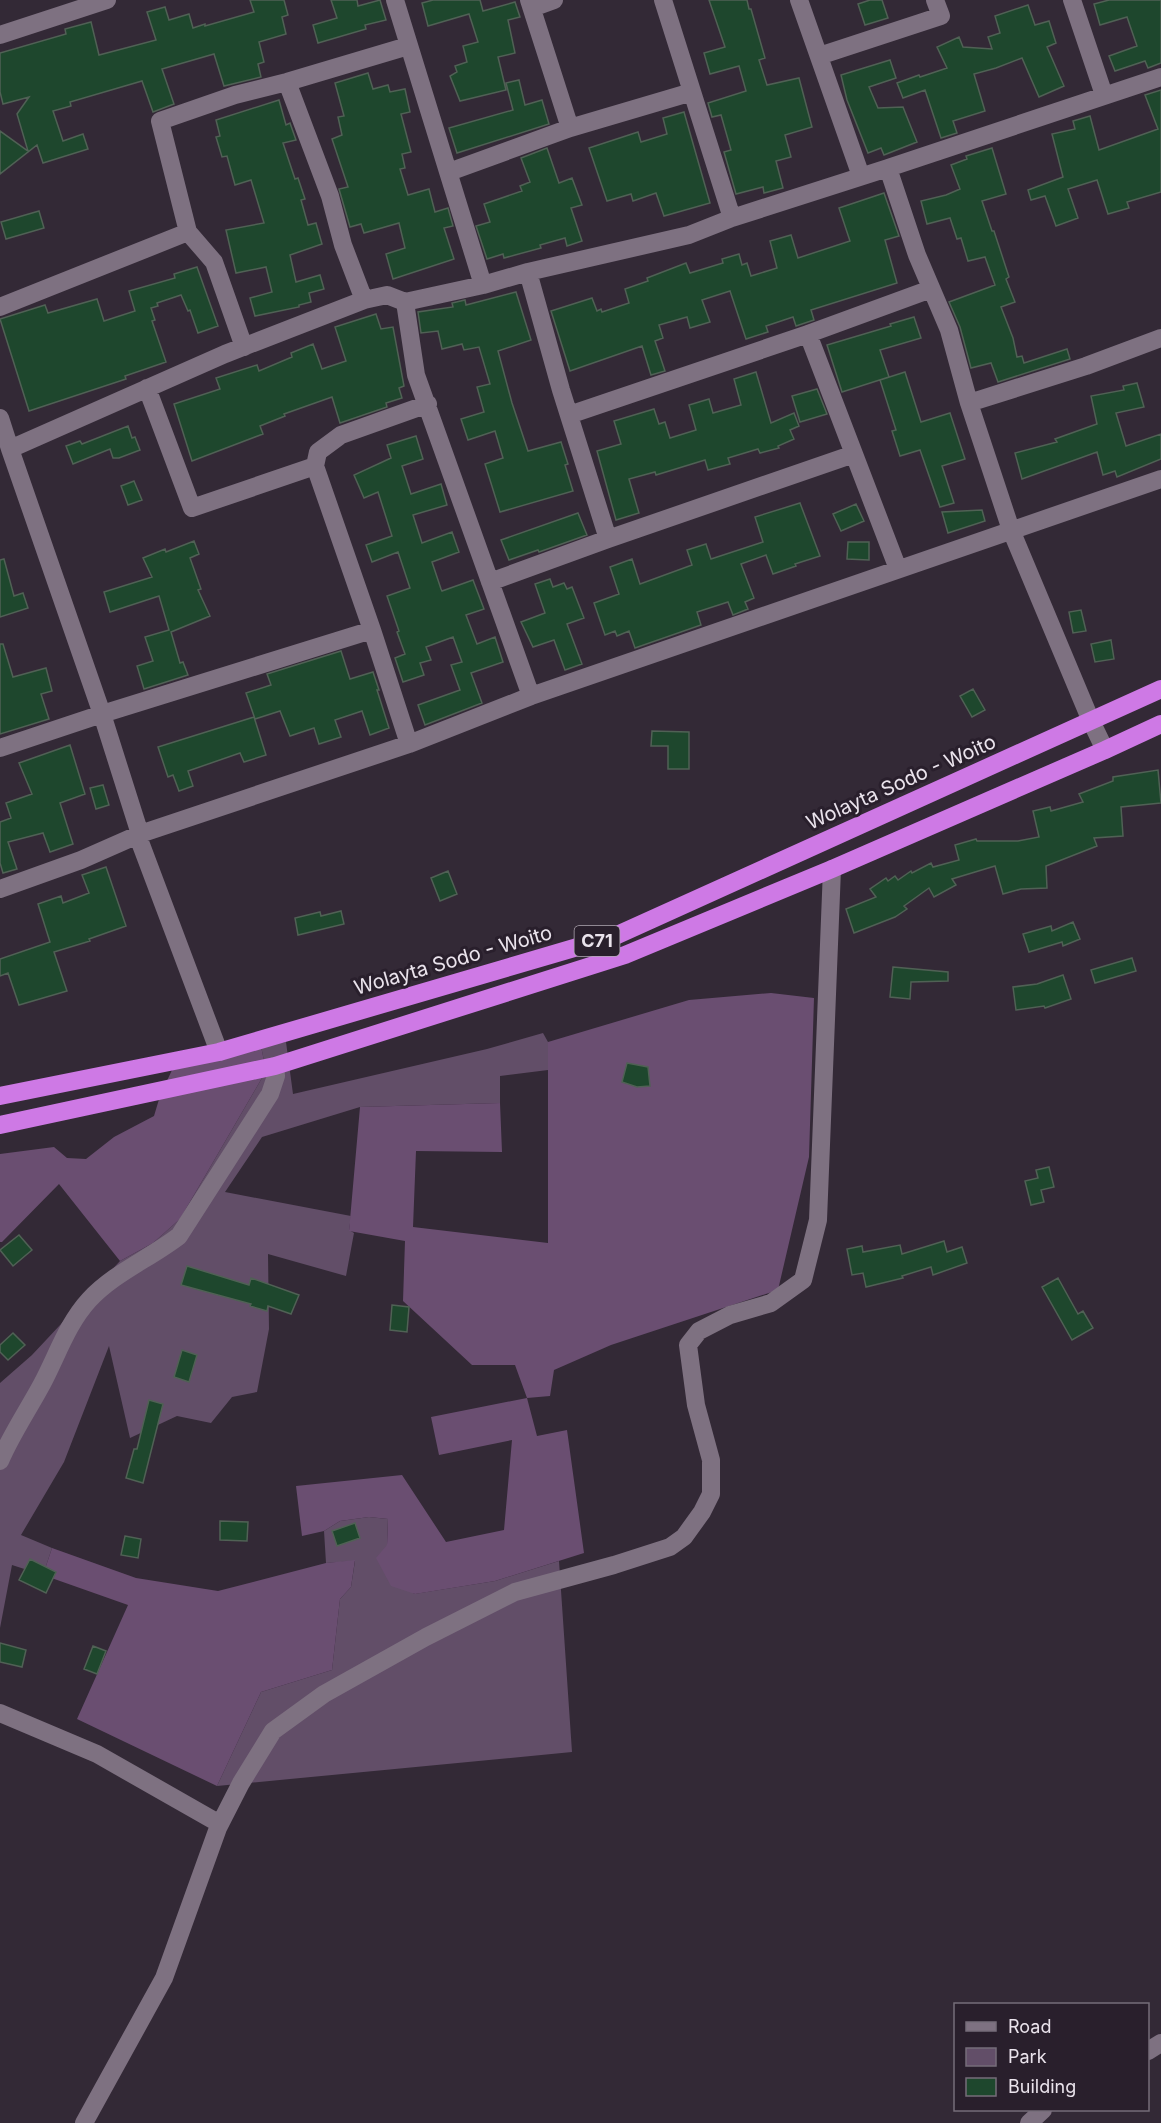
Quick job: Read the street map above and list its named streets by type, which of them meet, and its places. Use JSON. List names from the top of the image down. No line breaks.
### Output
{"streets":{"highway":["Wolayta Sodo - Woito","C71"]},"legend":["Road","Park","Building"]}
